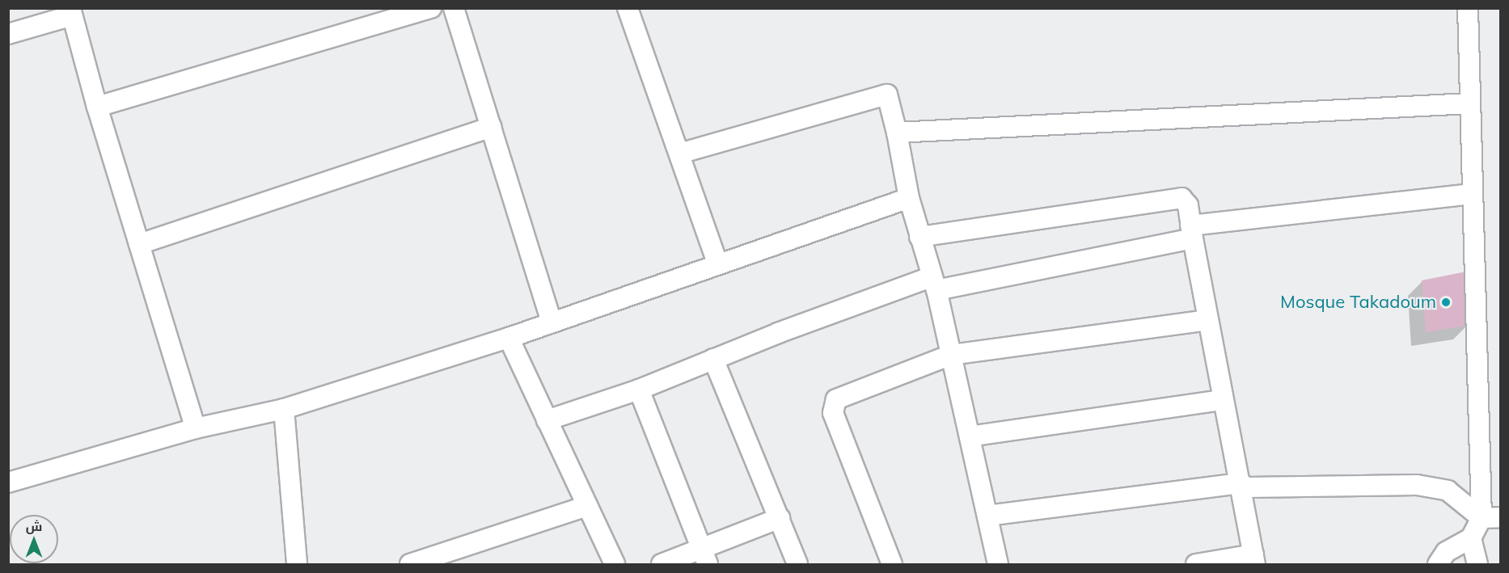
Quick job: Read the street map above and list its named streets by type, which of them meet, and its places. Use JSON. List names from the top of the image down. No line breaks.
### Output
{"places":["Mosque Takadoum"],"north":"top"}
